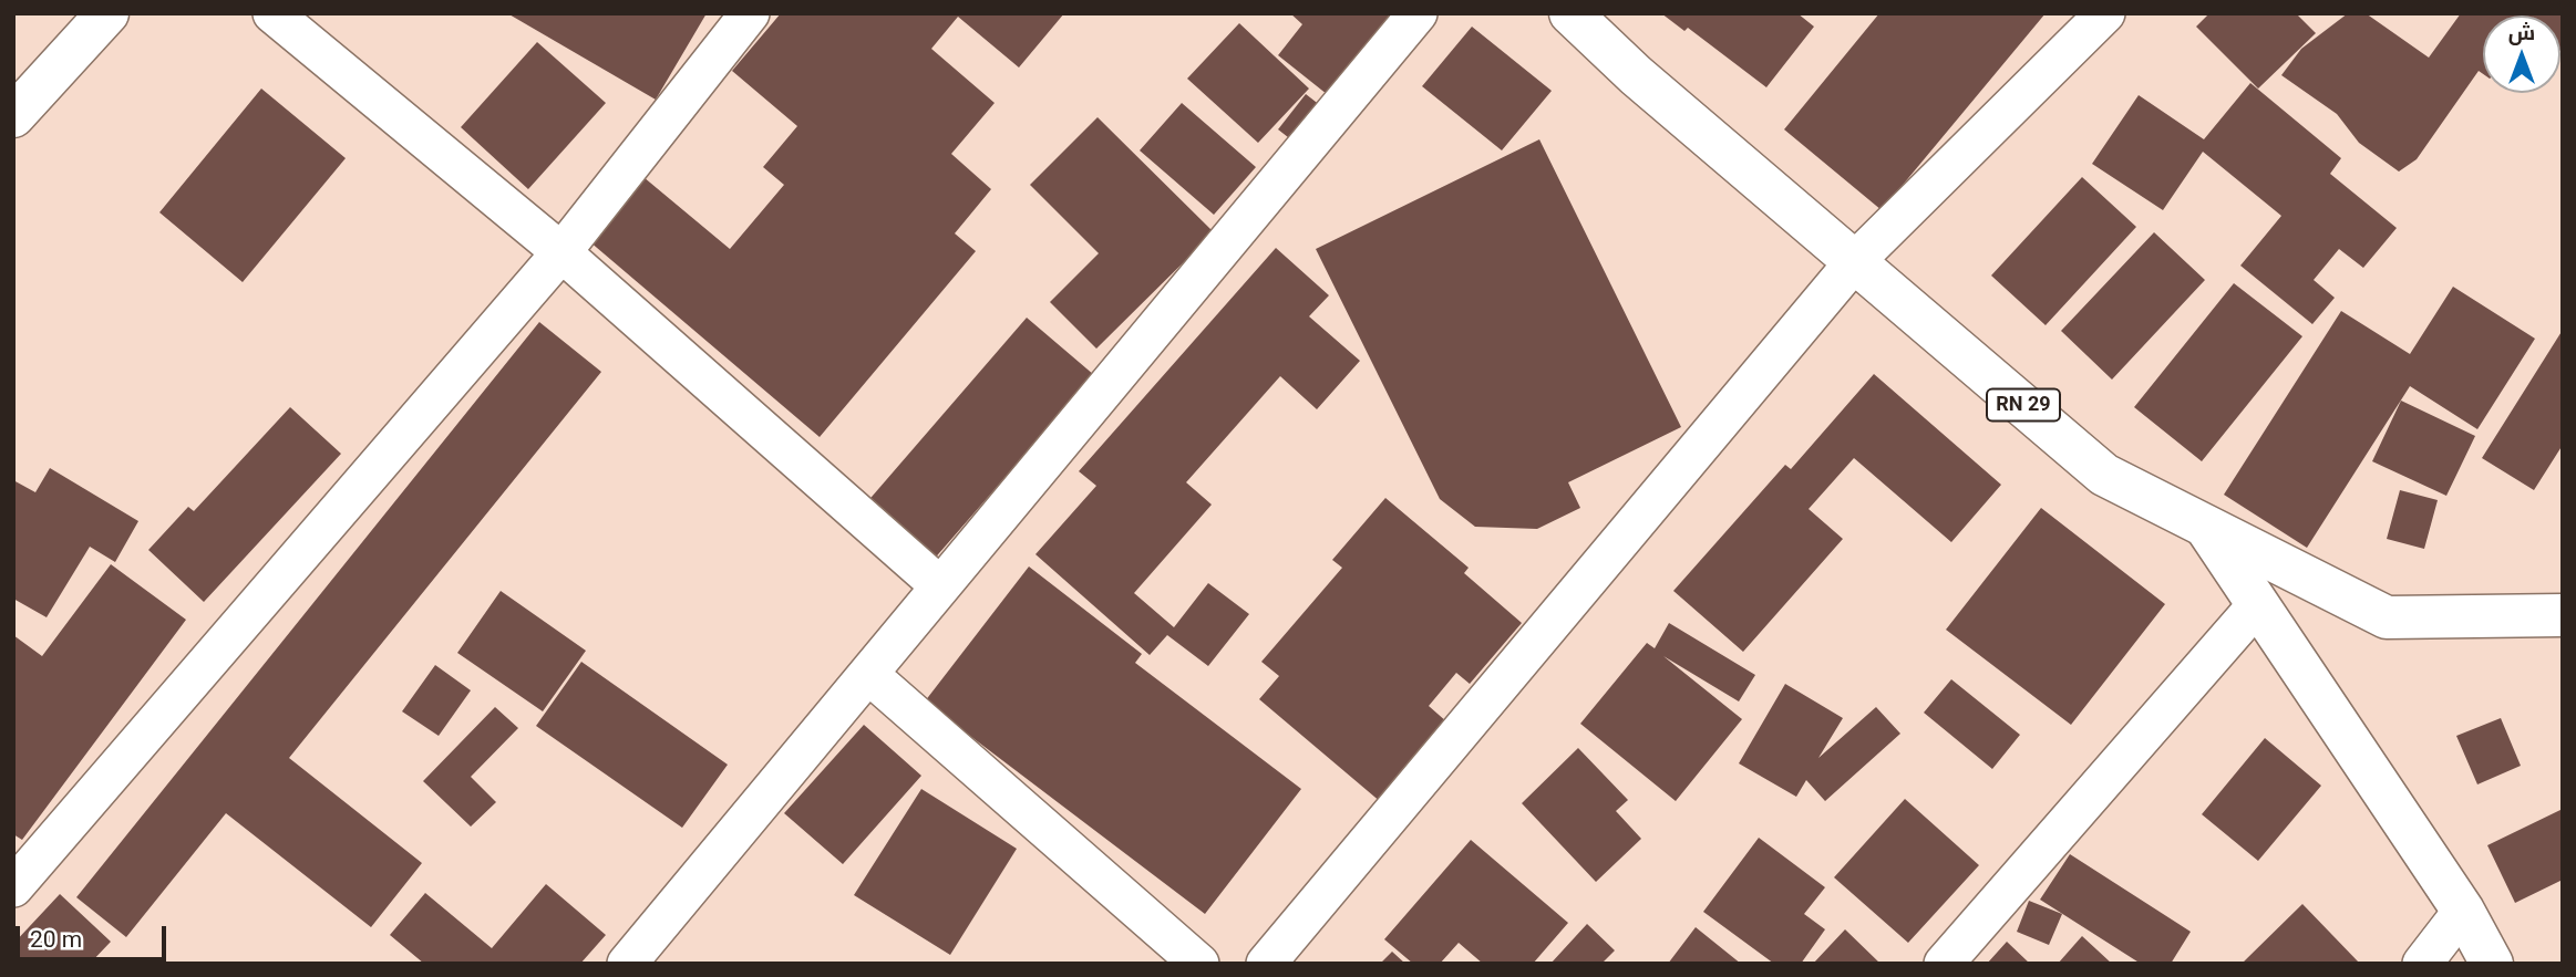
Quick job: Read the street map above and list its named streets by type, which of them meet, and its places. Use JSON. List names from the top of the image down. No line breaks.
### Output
{"streets":{"main road":["RN 29"]},"scale_bar":"20 m","north":"top"}
